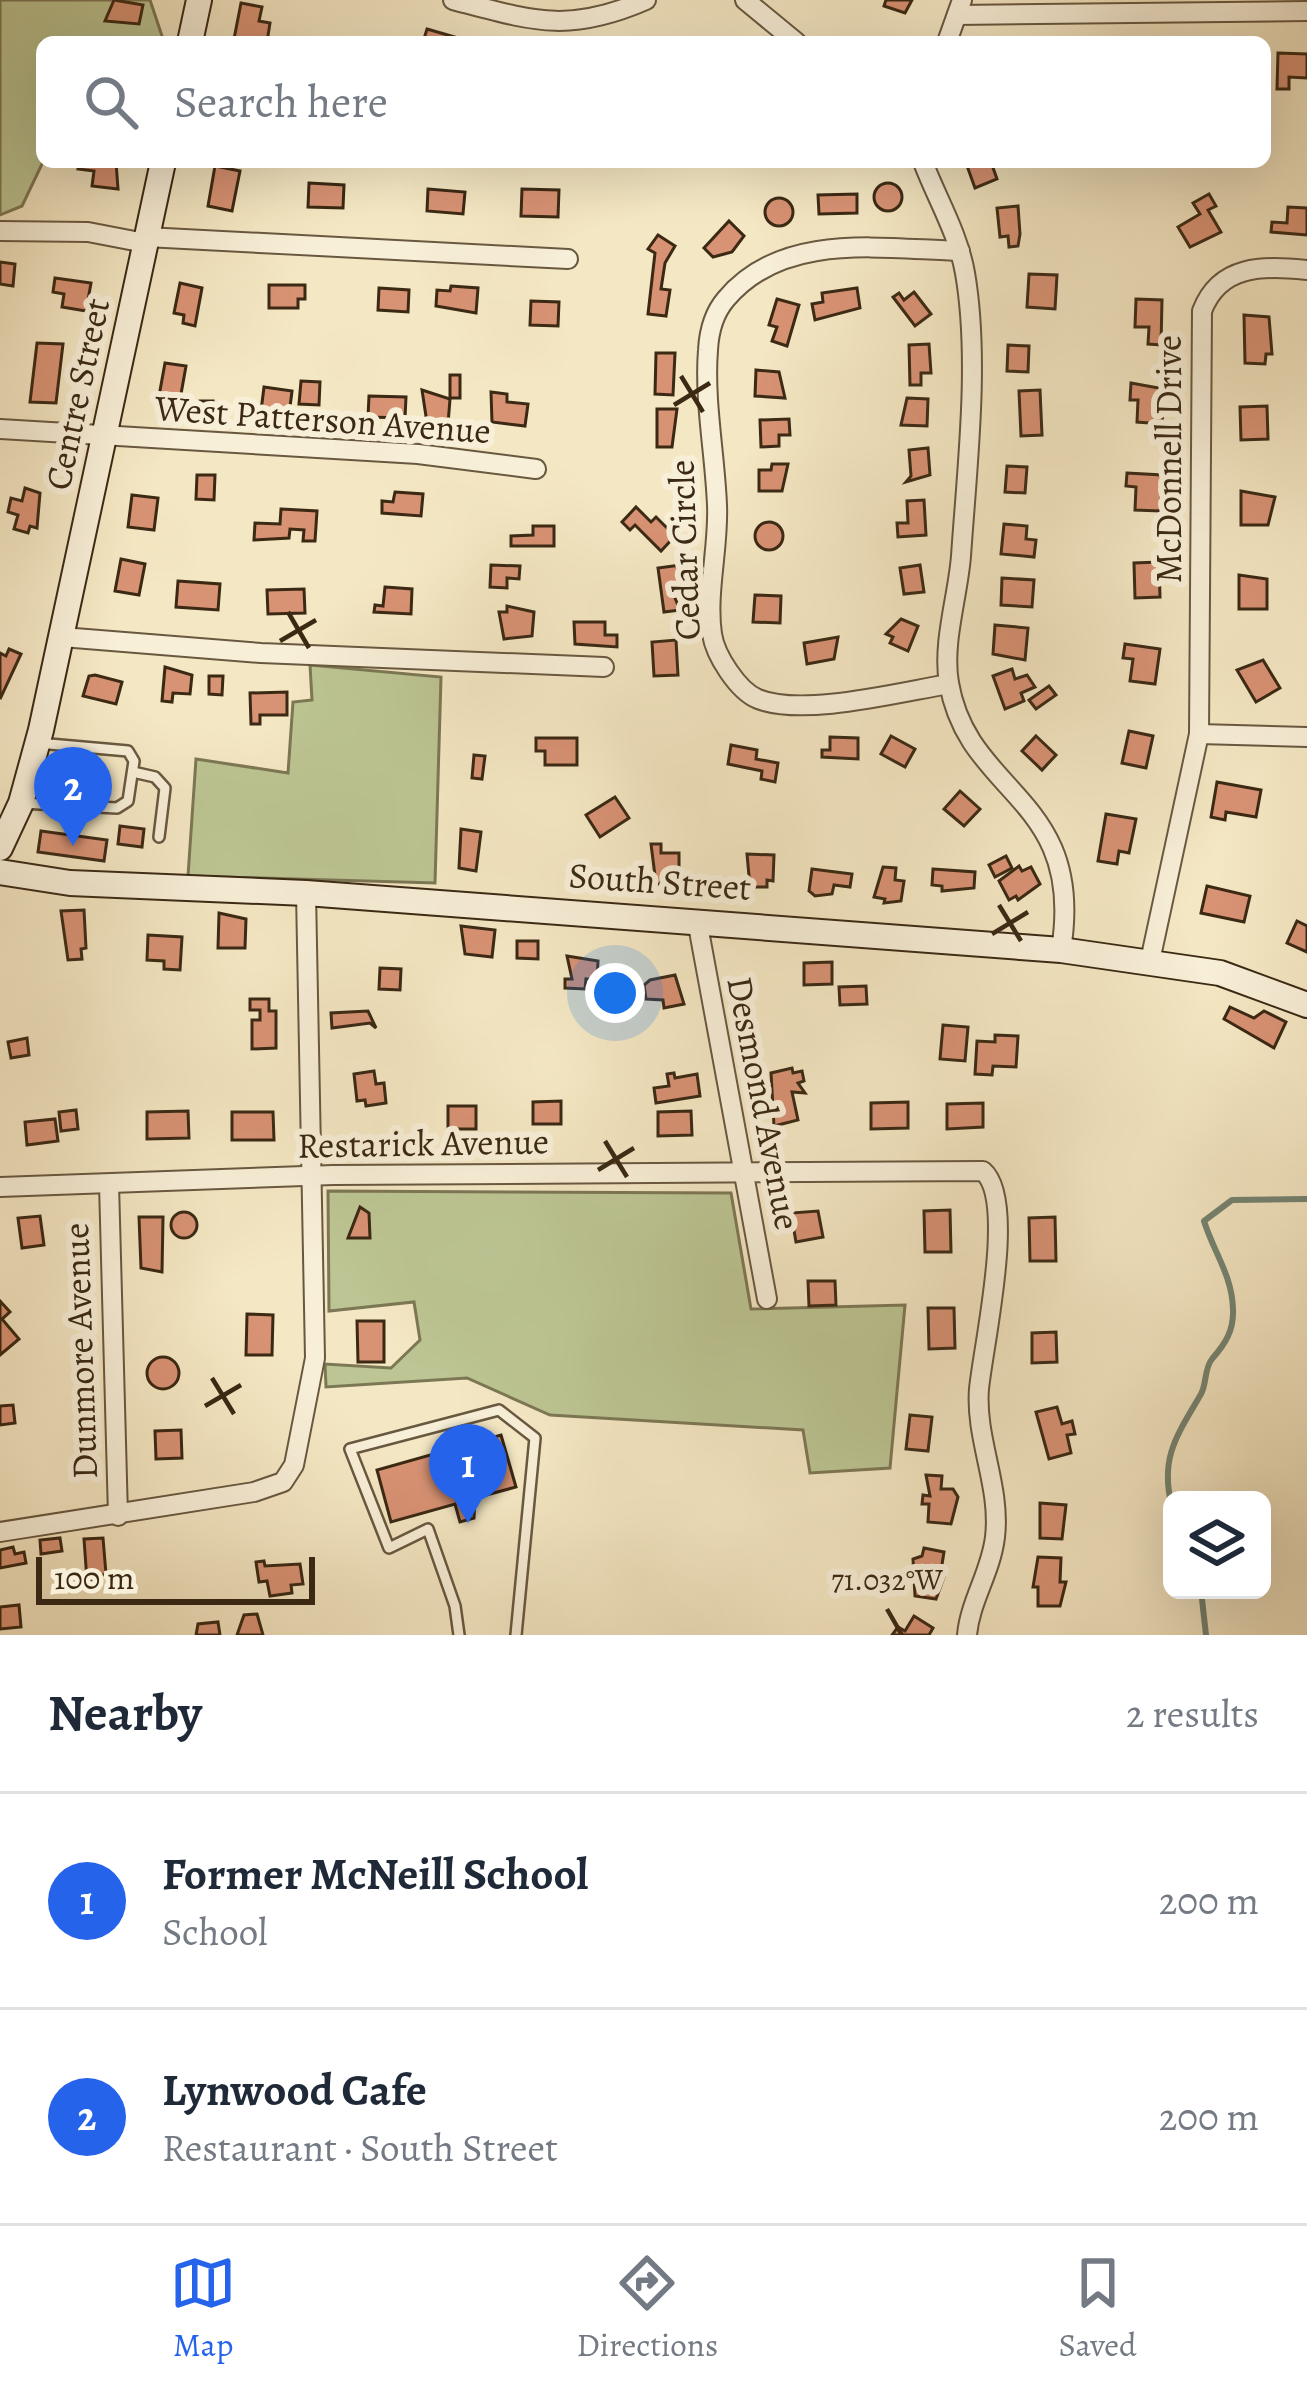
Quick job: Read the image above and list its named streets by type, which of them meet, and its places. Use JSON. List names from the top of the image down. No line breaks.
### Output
{"streets":{"main road":["Centre Street","South Street"],"street":["West Patterson Avenue","McDonnell Drive","Cedar Circle","Desmond Avenue","Restarick Avenue","Dunmore Avenue"]},"crossings":[["Centre Street","West Patterson Avenue"],["McDonnell Drive","South Street"],["South Street","Desmond Avenue"],["Desmond Avenue","Restarick Avenue"],["Restarick Avenue","Dunmore Avenue"]],"scale_bar":"100 m","page":{"search":"Search here","pins":["2","1"],"scale":"100 m","heading":["Nearby","2 results"],"list":[{"mark":"1","name":"Former McNeill School","note":"School","value":"200 m"},{"mark":"2","name":"Lynwood Cafe","note":"Restaurant · South Street","value":"200 m"}],"nav":["Map","Directions","Saved"]},"coordinates":["71.032°W"]}
